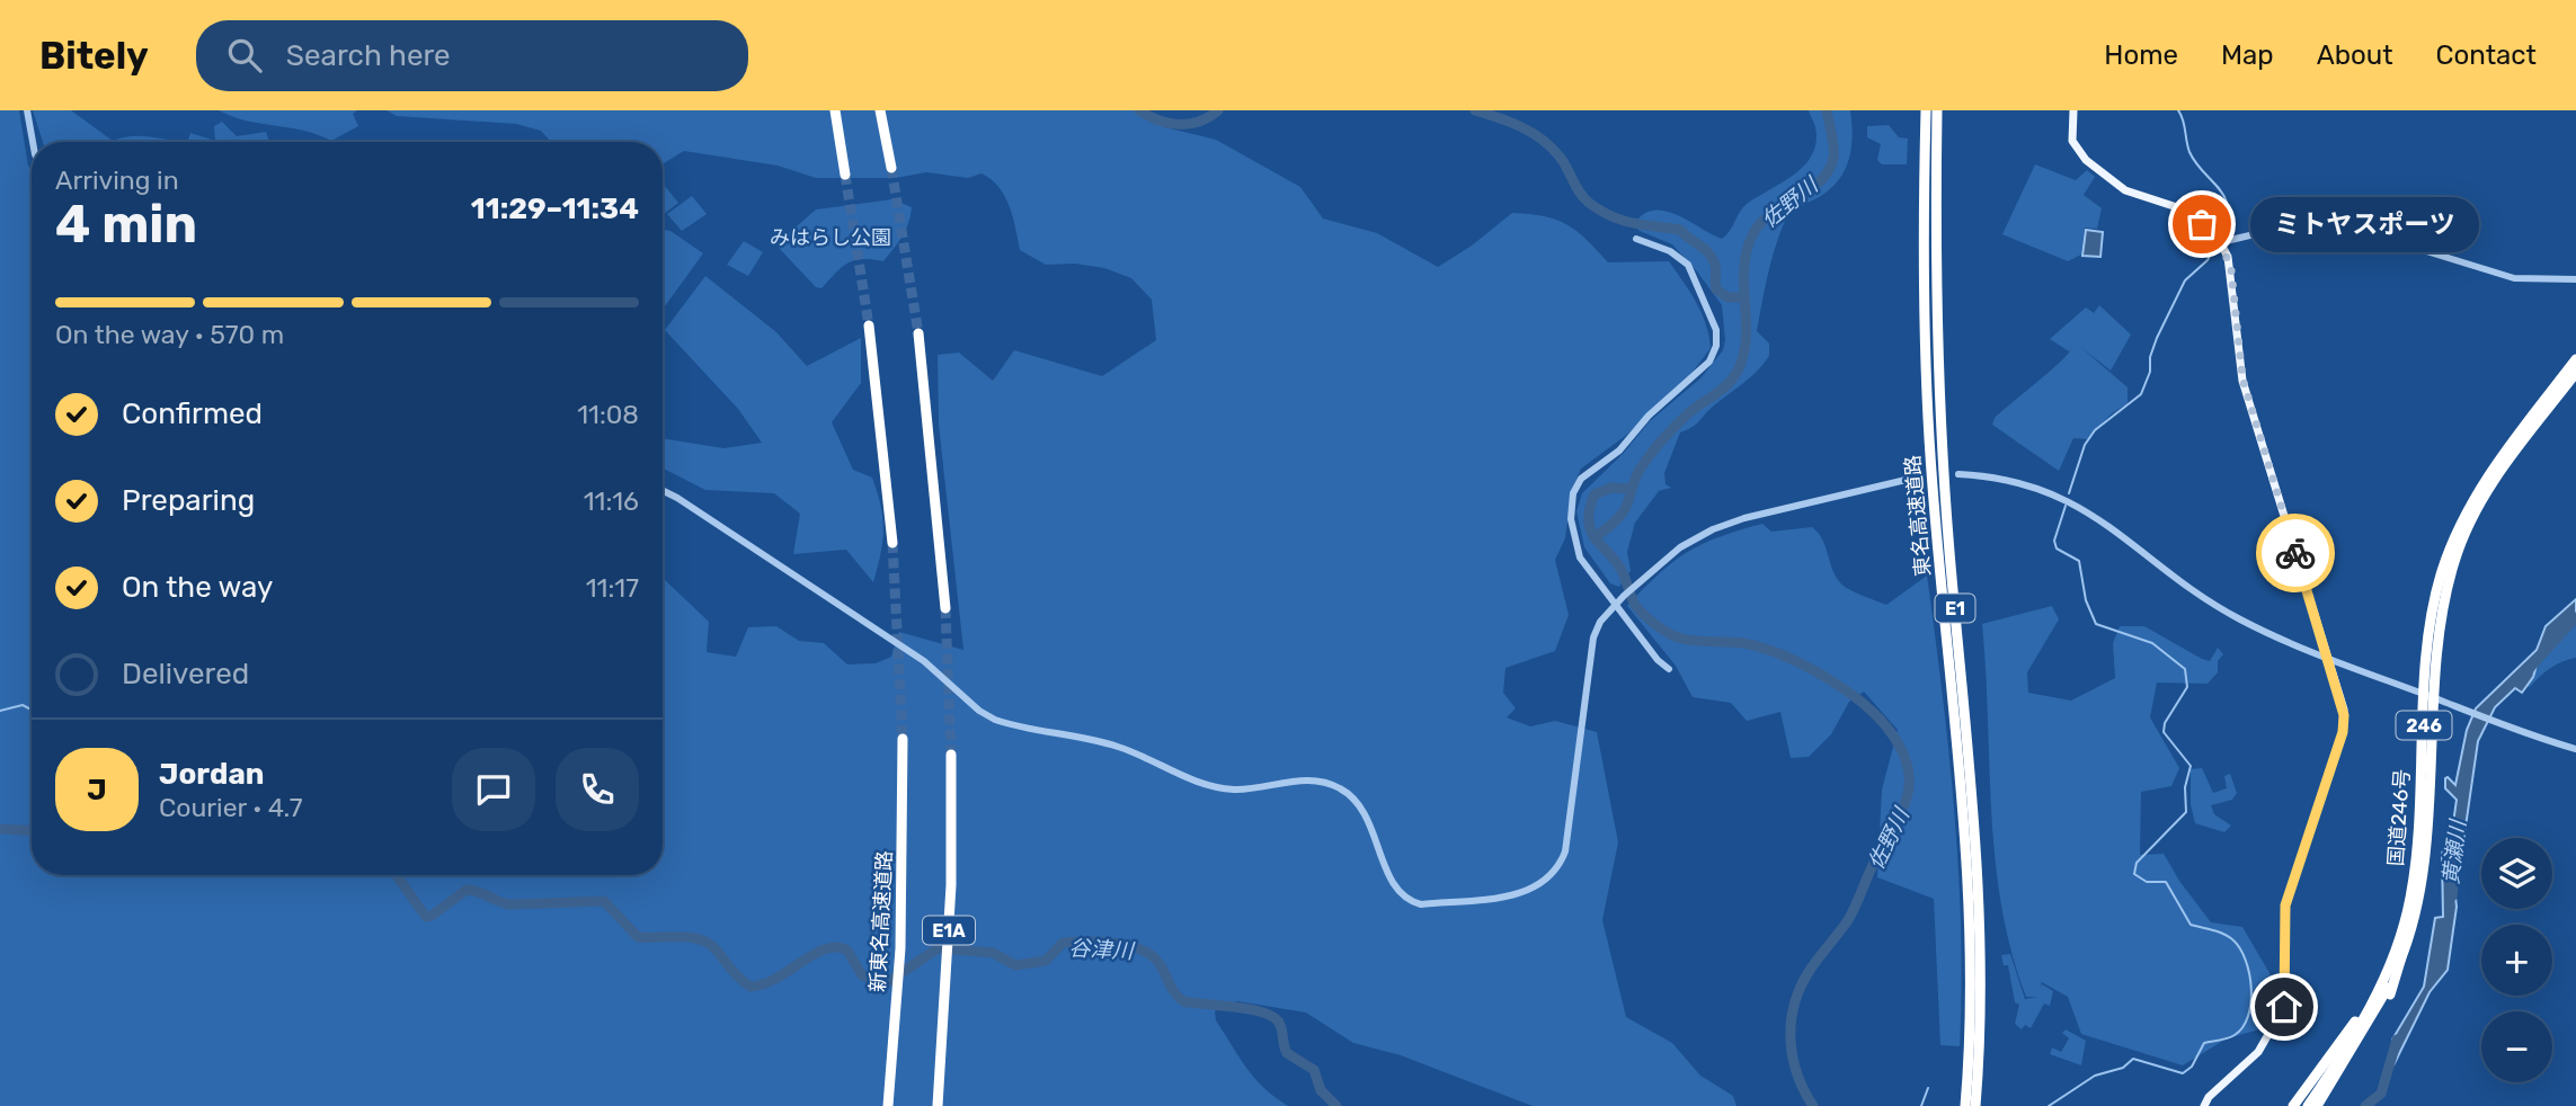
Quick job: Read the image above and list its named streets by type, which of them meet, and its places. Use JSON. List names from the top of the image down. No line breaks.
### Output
{"streets":{"highway":["東名高速道路","E1","246","国道246号","新東名高速道路","E1A"]},"water":["佐野川","黄瀬川","谷津川"],"parks":["みはらし公園"],"places":["ミトヤスポーツ"],"page":{"header":"Bitely","search":"Search here","nav":["Home","Map","About","Contact"],"heading":["4 min","Arriving in","11:29–11:34"],"panel":["Jordan","Courier · 4.7"],"bubble":"ミトヤスポーツ","bar":"On the way · 570 m","list":[["Confirmed","11:08"],["Preparing","11:16"],["On the way","11:17"],"Delivered"],"round":"J","map_buttons":["+","−"]}}
